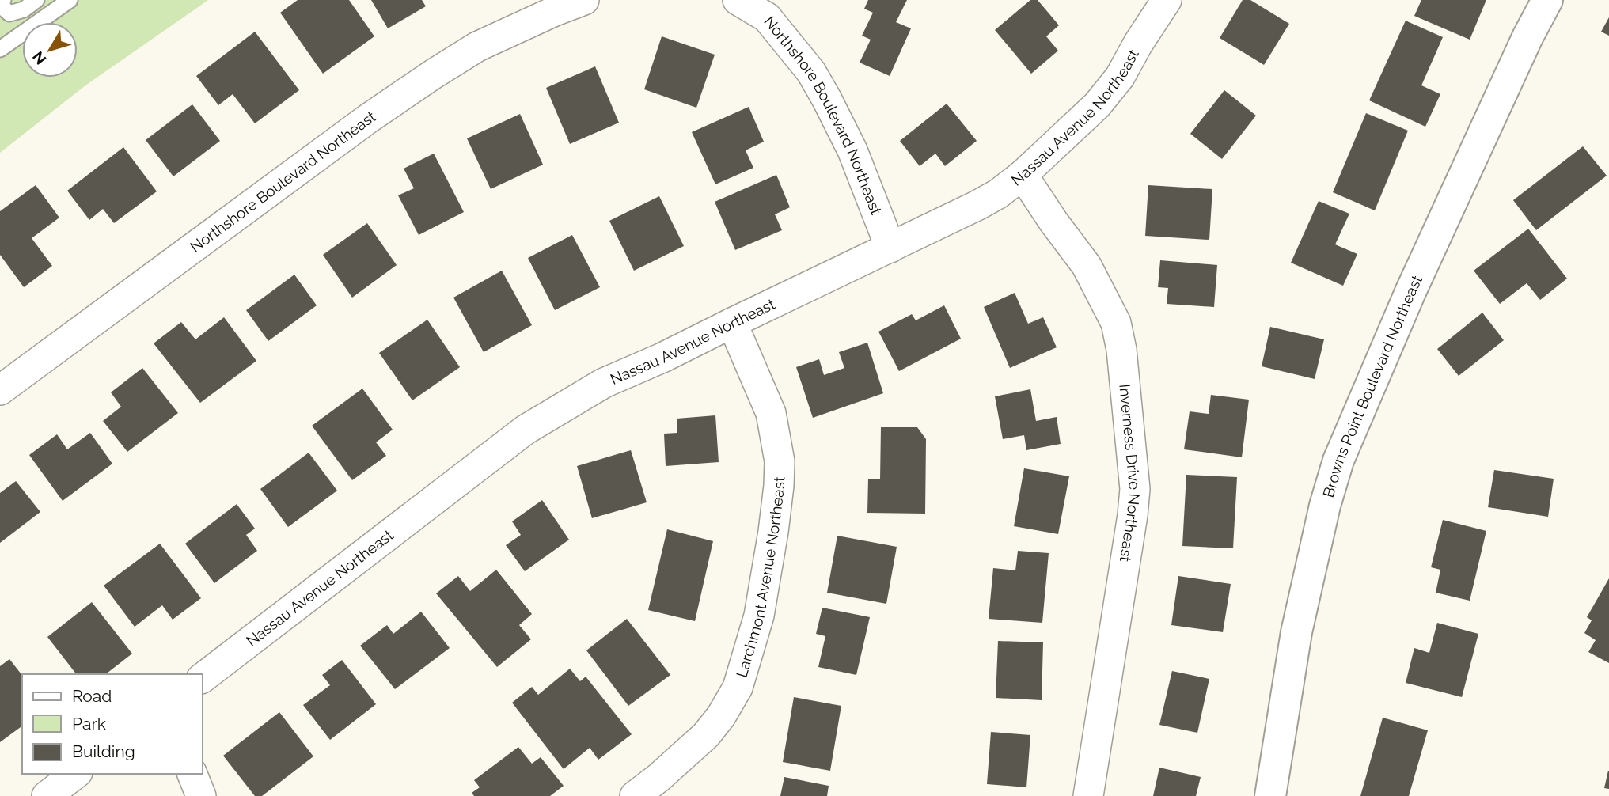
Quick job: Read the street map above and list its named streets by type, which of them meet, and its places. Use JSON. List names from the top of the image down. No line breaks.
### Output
{"streets":{"street":["Nassau Avenue Northeast","Northshore Boulevard Northeast","Browns Point Boulevard Northeast","Inverness Drive Northeast","Larchmont Avenue Northeast"]},"crossings":[["Nassau Avenue Northeast","Northshore Boulevard Northeast"],["Nassau Avenue Northeast","Inverness Drive Northeast"],["Nassau Avenue Northeast","Larchmont Avenue Northeast"]],"legend":["Road","Park","Building"],"north":"bottom left"}
